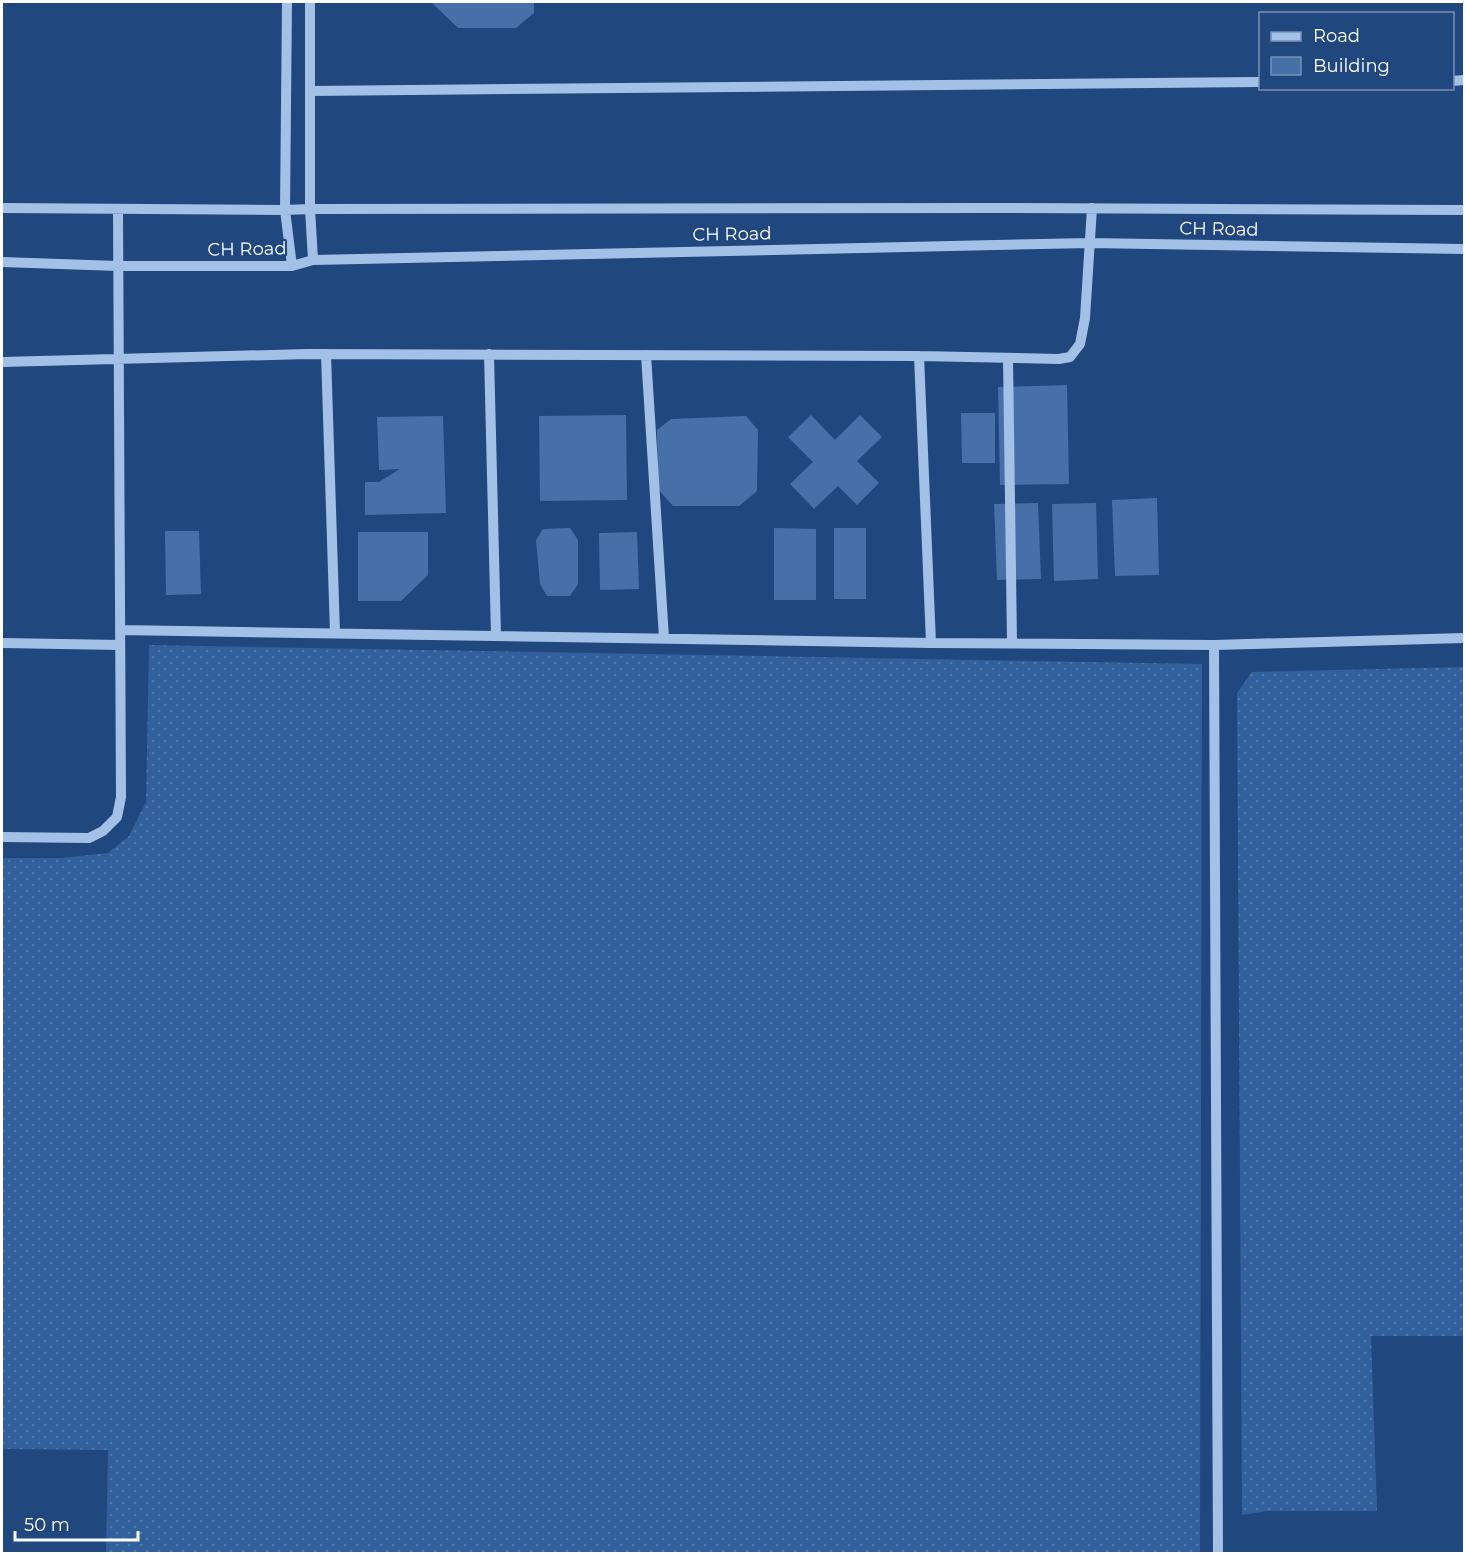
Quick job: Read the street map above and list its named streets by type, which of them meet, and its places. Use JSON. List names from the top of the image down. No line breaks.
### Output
{"streets":{"street":["CH Road"]},"legend":["Road","Building"],"scale_bar":"50 m"}
